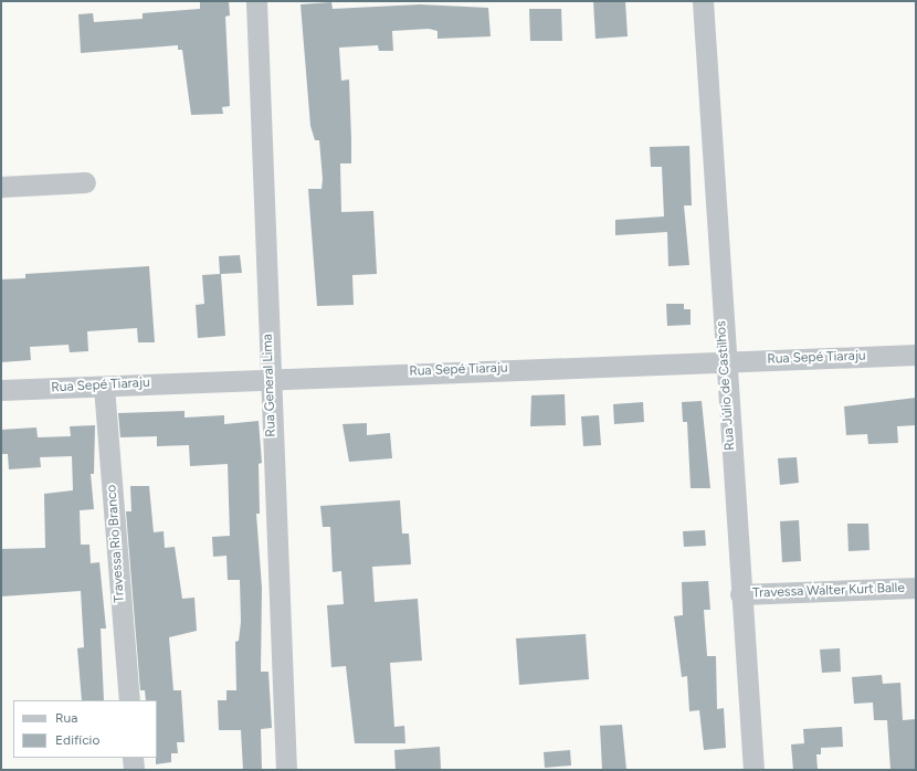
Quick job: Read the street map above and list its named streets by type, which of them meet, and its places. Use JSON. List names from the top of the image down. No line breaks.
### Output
{"streets":{"street":["Rua Sepé Tiaraju","Rua General Lima","Rua Júlio de Castilhos","Travessa Rio Branco","Travessa Walter Kurt Balle"]},"crossings":[["Rua Sepé Tiaraju","Rua General Lima"],["Rua Sepé Tiaraju","Rua Júlio de Castilhos"],["Rua Sepé Tiaraju","Travessa Rio Branco"],["Rua Júlio de Castilhos","Travessa Walter Kurt Balle"]],"legend":["Rua","Edifício"]}
